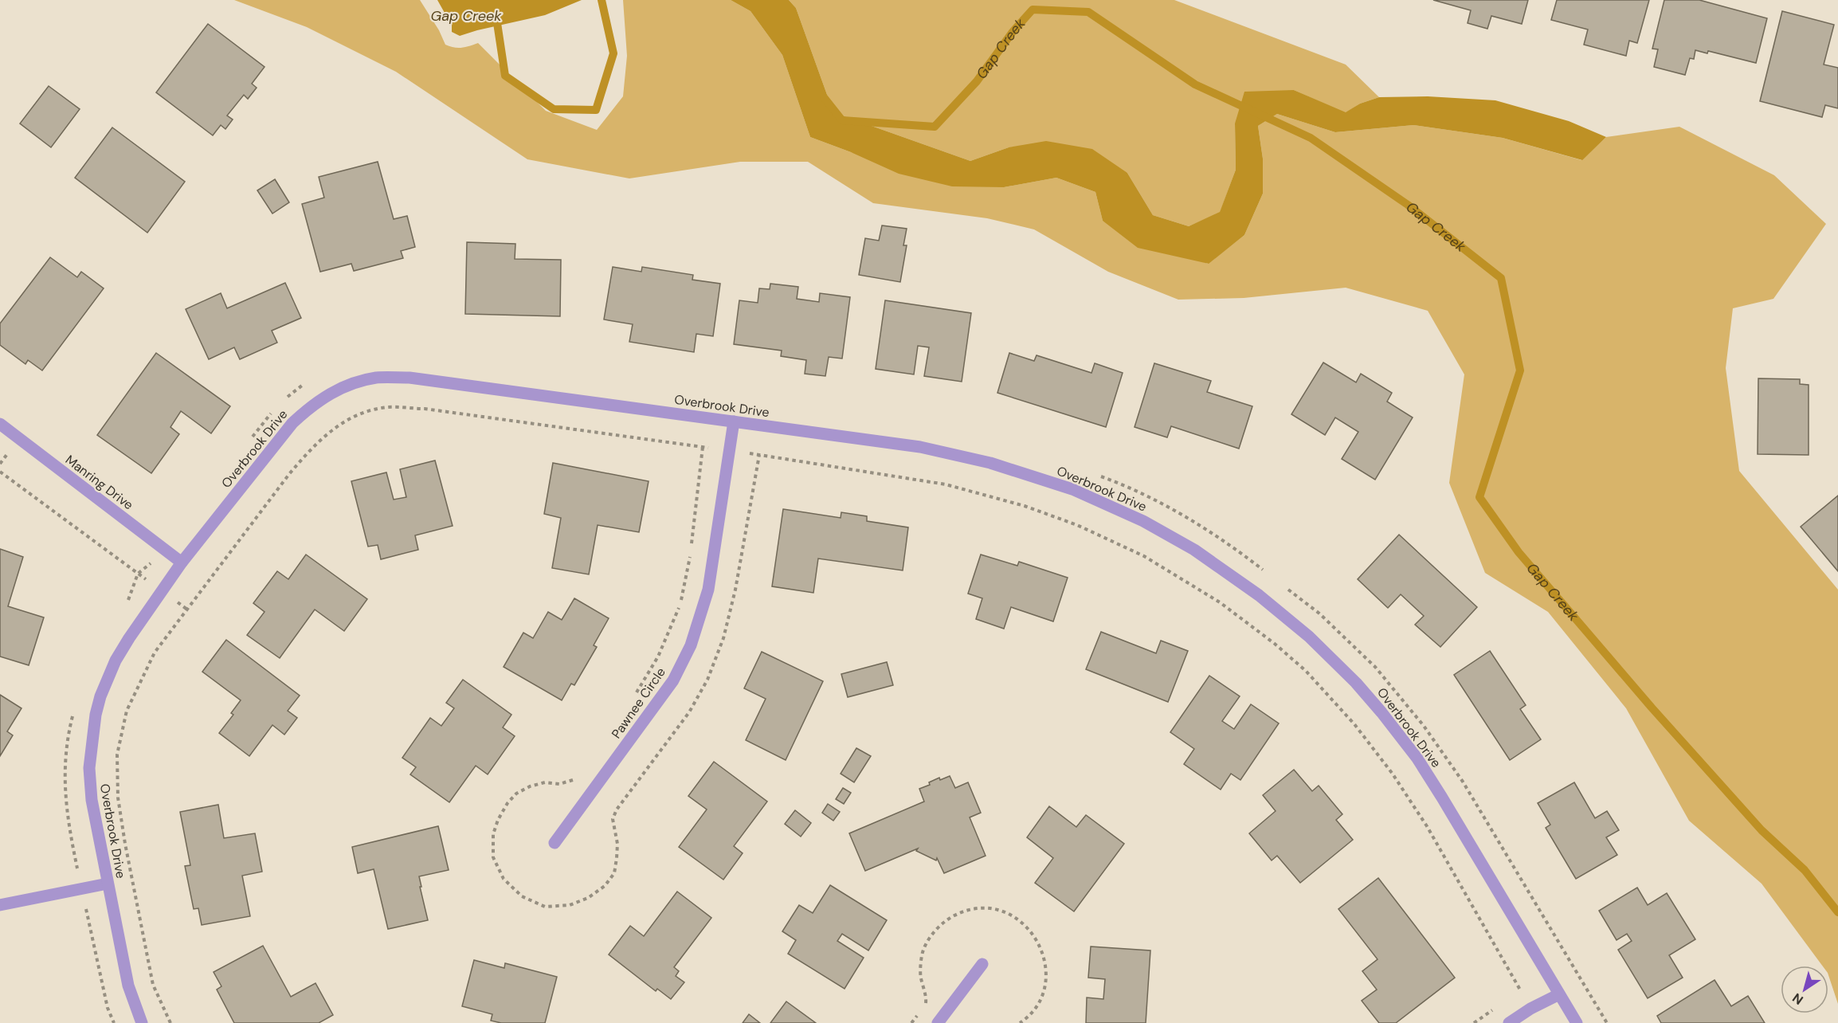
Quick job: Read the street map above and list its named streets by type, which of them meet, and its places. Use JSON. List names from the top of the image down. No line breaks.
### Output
{"streets":{"street":["Overbrook Drive","Manring Drive","Pawnee Circle"]},"crossings":[["Overbrook Drive","Manring Drive"],["Overbrook Drive","Pawnee Circle"]],"water":["Gap Creek"],"north":"bottom left"}
